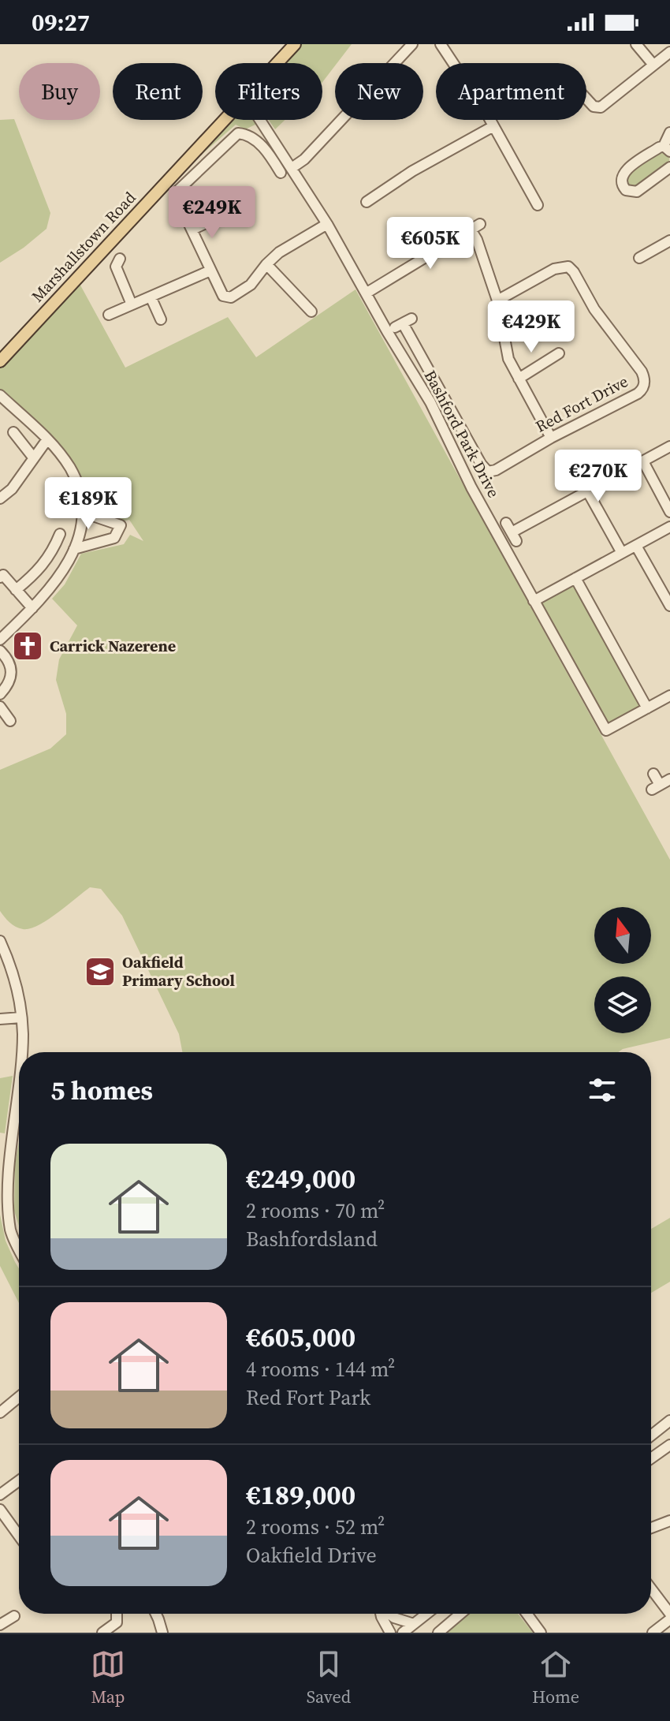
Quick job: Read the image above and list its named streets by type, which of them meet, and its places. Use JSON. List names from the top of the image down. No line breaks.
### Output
{"streets":{"main road":["Marshallstown Road"],"street":["Red Fort Drive","Bashford Park Drive"]},"places":{"church":["Carrick Nazerene"],"school or university":["Oakfield Primary School"]},"north":"top","page":{"status":"09:27","chip":["Buy","Rent","Filters","New","Apartment"],"price":["€249K","€605K","€429K","€270K","€189K"],"heading":"5 homes","list":[{"name":"€249,000","note":"2 rooms · 70 m² · Bashfordsland"},{"name":"€605,000","note":"4 rooms · 144 m² · Red Fort Park"},{"name":"€189,000","note":"2 rooms · 52 m² · Oakfield Drive"}],"tabs":["Map","Saved","Home"]}}
